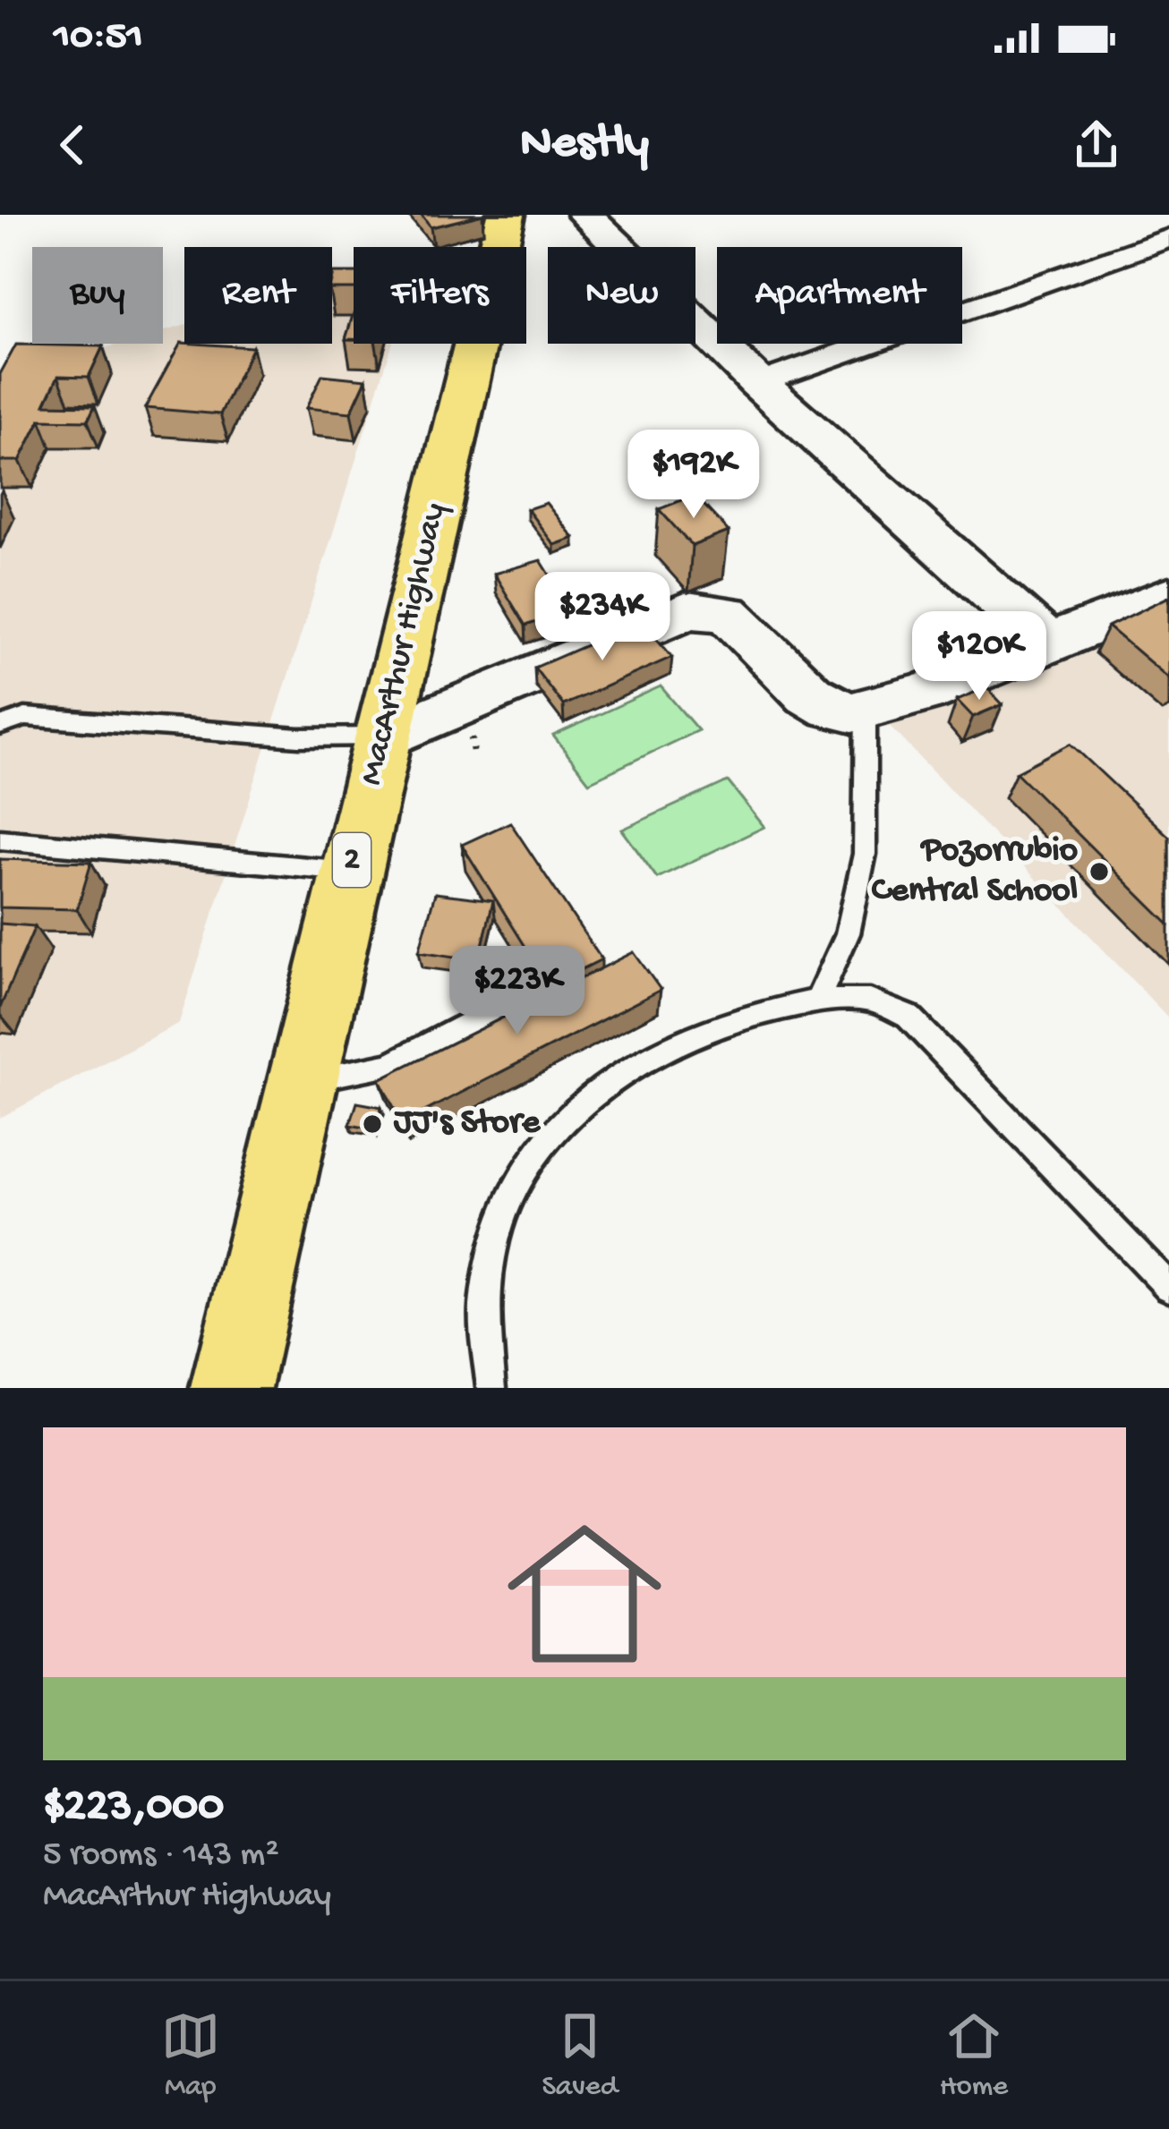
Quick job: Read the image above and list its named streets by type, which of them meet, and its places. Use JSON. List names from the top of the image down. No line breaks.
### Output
{"streets":{"highway":["MacArthur Highway","2"]},"places":["Pozorrubio Central School","JJ's Store"],"page":{"status":"10:51","header":"Nestly","chip":["Buy","Rent","Filters","New","Apartment"],"price":["$192K","$234K","$120K","$223K"],"list":[{"name":"$223,000","note":"5 rooms · 143 m² · MacArthur Highway"}],"tabs":["Map","Saved","Home"]}}
